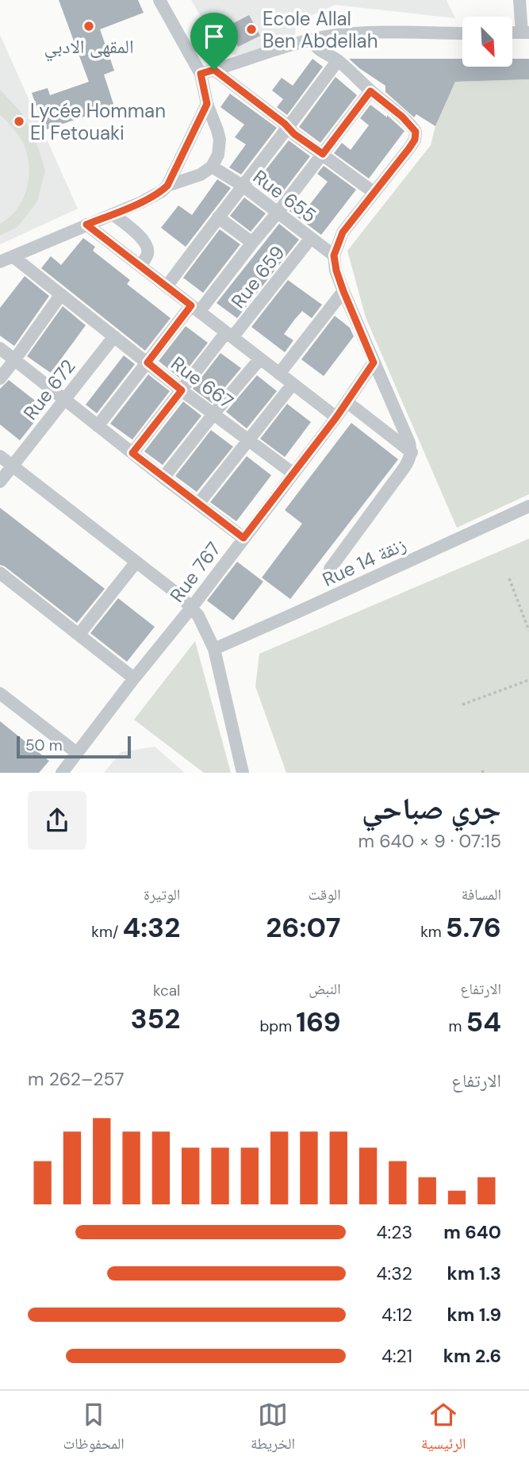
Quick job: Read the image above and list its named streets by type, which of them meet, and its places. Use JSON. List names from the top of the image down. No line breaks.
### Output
{"streets":{"street":["Rue 655","Rue 659","Rue 667","Rue 672","Rue 14 زنقة","Rue 767"]},"crossings":[["Rue 655","Rue 659"],["Rue 659","Rue 667"],["Rue 667","Rue 672"],["Rue 667","Rue 767"]],"places":["المقهى الادبي","Ecole Allal Ben Abdellah","Lycée Homman El Fetouaki"],"scale_bar":"50 m","north":"bottom right","page":{"scale":"50 m","heading":["جري صباحي","07:15 · 9 × 640 m"],"stats":[["المسافة","5.76 km"],["الوقت","26:07"],["الوتيرة","4:32 /km"],["الارتفاع","54 m"],["النبض","169 bpm"],["kcal","352"]],"chart":["الارتفاع","257–262 m"],"list":[{"name":"640 m","note":"4:23"},{"name":"1.3 km","note":"4:32"},{"name":"1.9 km","note":"4:12"},{"name":"2.6 km","note":"4:21"}],"tabs":["الرئيسية","الخريطة","المحفوظات"]}}
